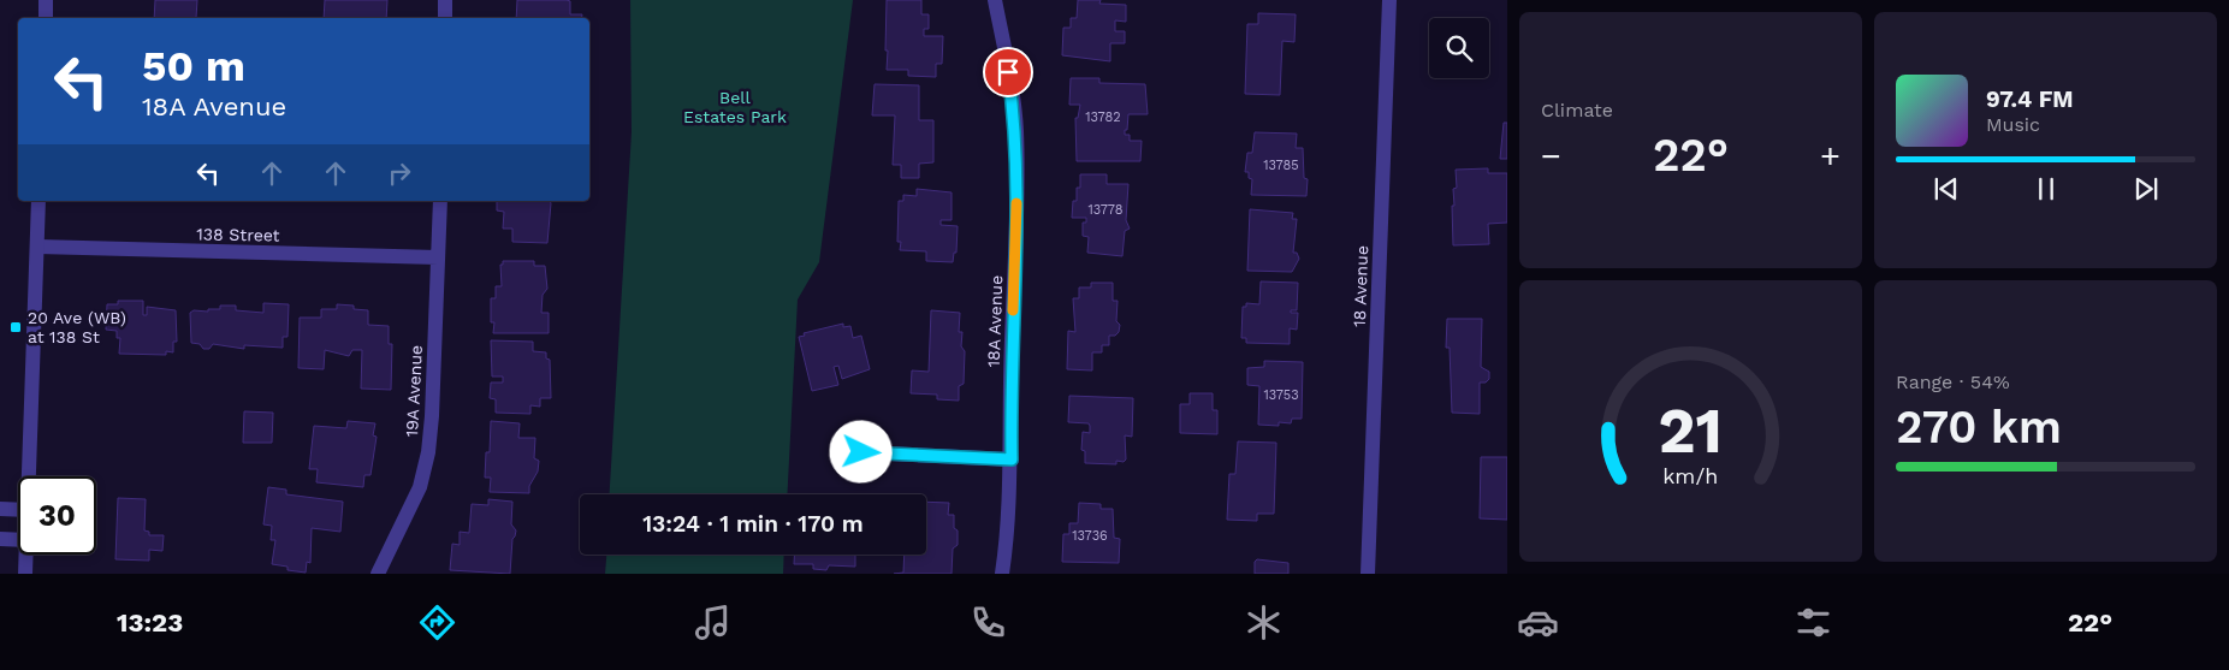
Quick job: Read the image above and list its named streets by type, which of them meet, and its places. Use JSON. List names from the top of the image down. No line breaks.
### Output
{"streets":{"street":["138 Street","18 Avenue","18A Avenue","19A Avenue"]},"crossings":[["138 Street","19A Avenue"]],"parks":["Bell Estates Park"],"places":{"transit":["20 Ave (WB) at 138 St"]},"house_numbers":["13782","13785","13778","13753","13736"],"page":{"tile":["Climate",["Range · 54%","270 km"]],"turn":["50 m","18A Avenue"],"song":["97.4 FM","Music"],"heat":["−","22°","+"],"limit":"30","trip":"13:24 · 1 min · 170 m","tabs":["13:23","22°"],"gauge":["21","km/h"]}}
